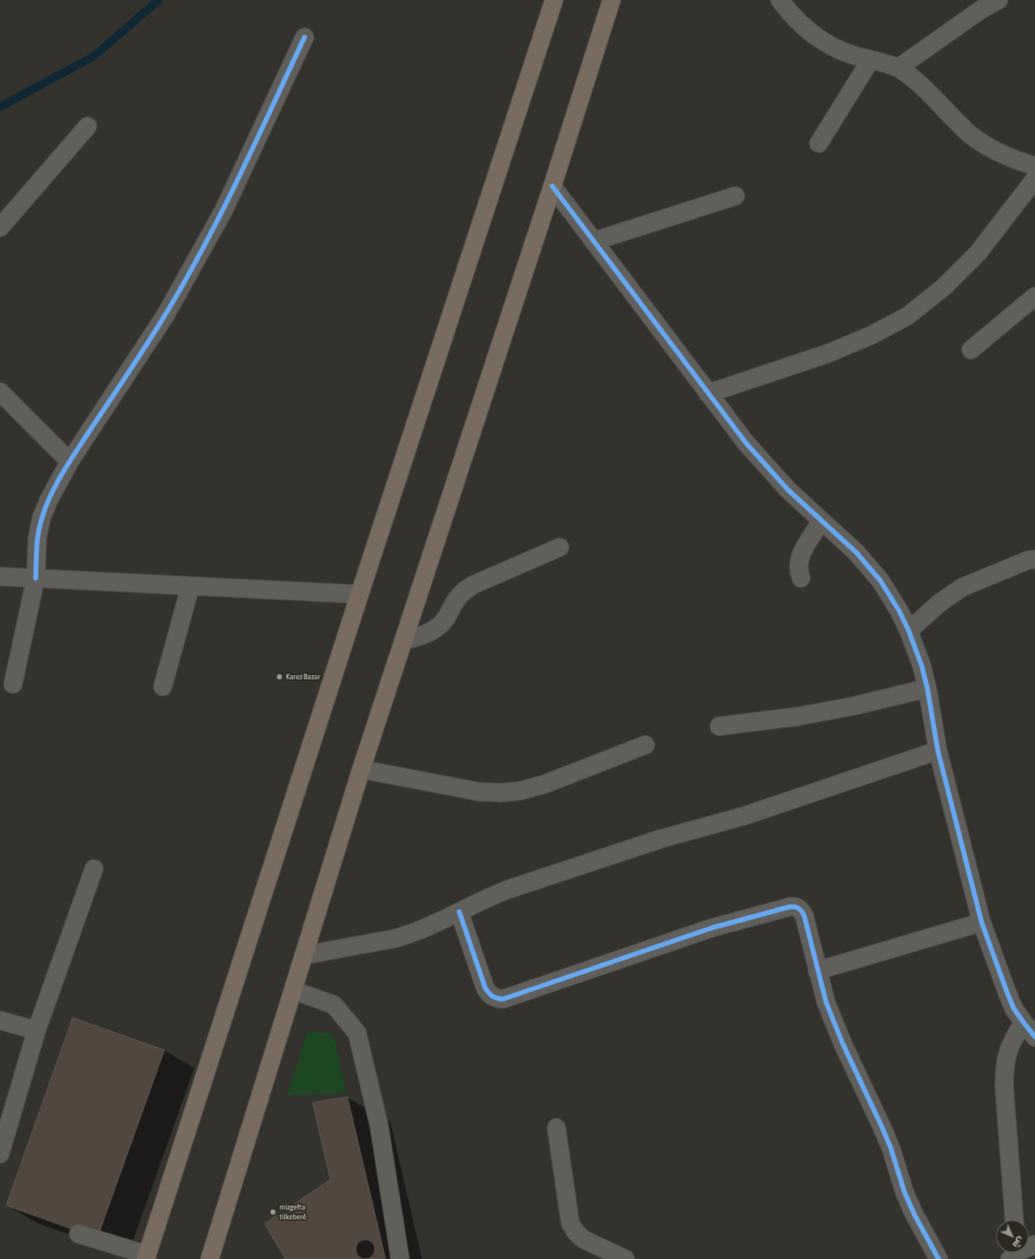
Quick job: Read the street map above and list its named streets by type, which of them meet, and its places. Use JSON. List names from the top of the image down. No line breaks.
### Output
{"places":["Karez Bazar","mizgefta tilkeberê"],"north":"bottom right"}
